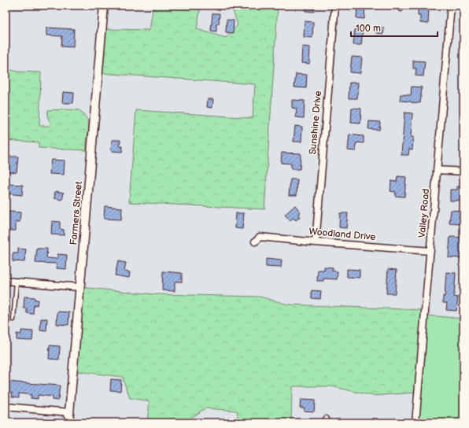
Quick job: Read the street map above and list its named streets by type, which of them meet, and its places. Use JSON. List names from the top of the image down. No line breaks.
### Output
{"streets":{"street":["Sunshine Drive","Farmers Street","Valley Road","Woodland Drive"]},"crossings":[["Sunshine Drive","Woodland Drive"],["Valley Road","Woodland Drive"]],"scale_bar":"100 m"}
